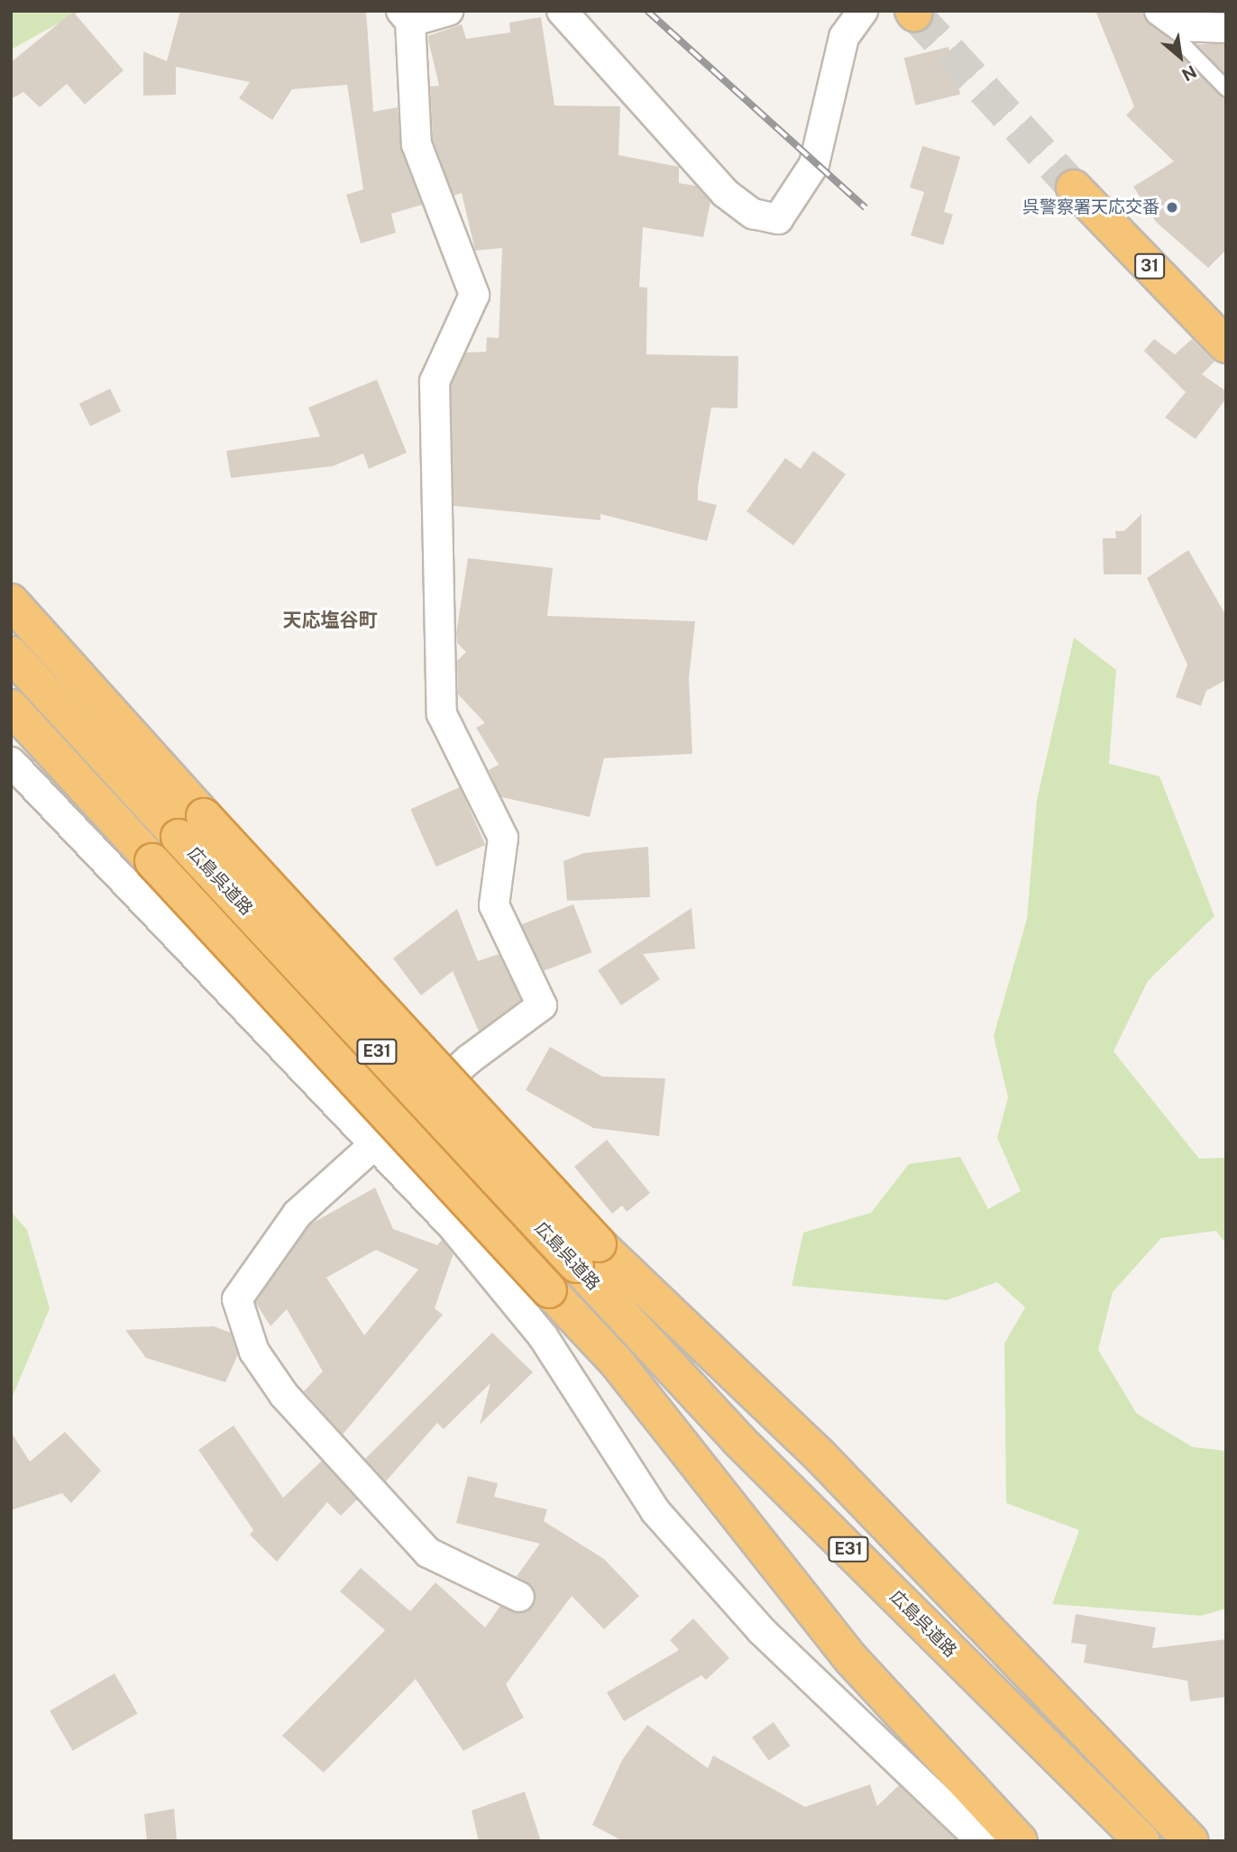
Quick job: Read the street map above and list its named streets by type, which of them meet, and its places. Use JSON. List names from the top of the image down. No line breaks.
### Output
{"streets":{"highway":["31","広島呉道路","E31"]},"districts":["天応塩谷町"],"places":["呉警察署天応交番"],"north":"bottom right"}
